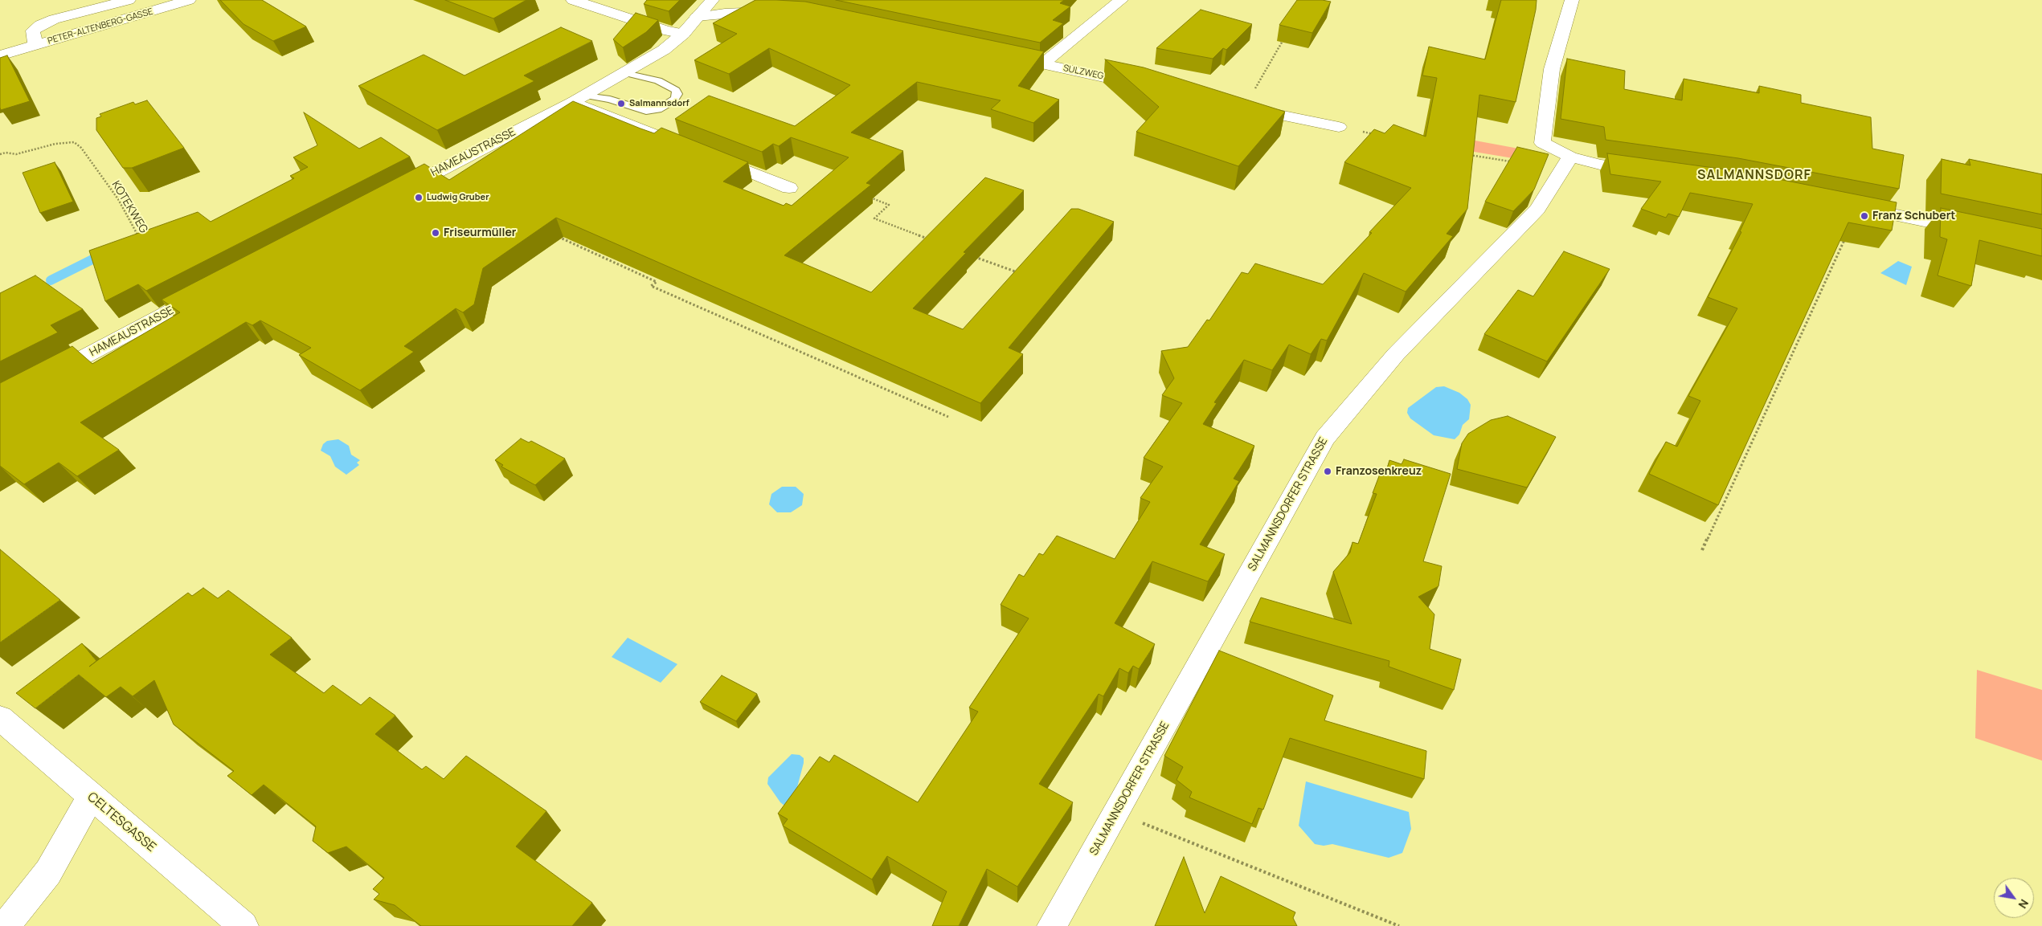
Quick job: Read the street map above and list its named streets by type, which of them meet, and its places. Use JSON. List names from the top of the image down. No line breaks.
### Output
{"streets":{"street":["PETER-ALTENBERG-GASSE","SULZWEG","HAMEAUSTRASSE","SALMANNSDORFER STRASSE","CELTESGASSE"],"path":["KOTEKWEG"]},"districts":["SALMANNSDORF"],"places":["Salmannsdorf","Ludwig Gruber","Franz Schubert","Friseurmüller","Franzosenkreuz"],"north":"bottom right"}
